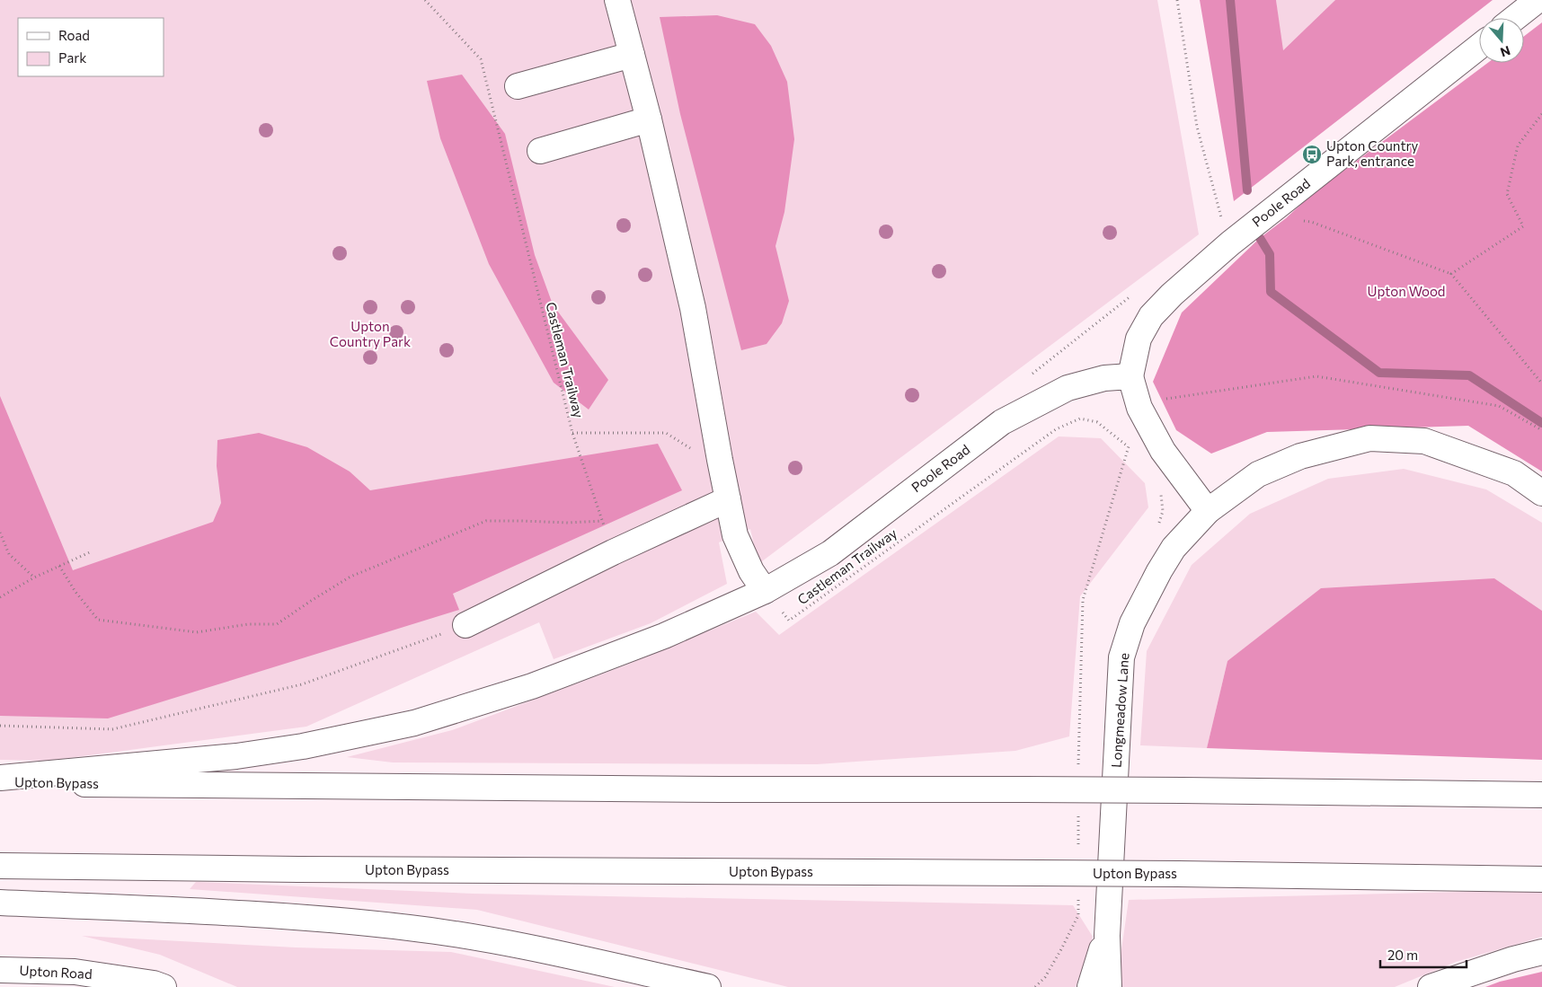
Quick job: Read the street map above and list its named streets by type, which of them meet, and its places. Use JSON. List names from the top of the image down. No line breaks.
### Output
{"streets":{"main road":["Poole Road","Longmeadow Lane","Upton Bypass","Upton Road"],"path":["Castleman Trailway"]},"crossings":[["Poole Road","Castleman Trailway"],["Poole Road","Longmeadow Lane"]],"parks":["Upton Wood","Upton Country Park"],"places":{"bus stop":["Upton Country Park, entrance"]},"legend":["Road","Park"],"scale_bar":"20 m","north":"bottom"}
